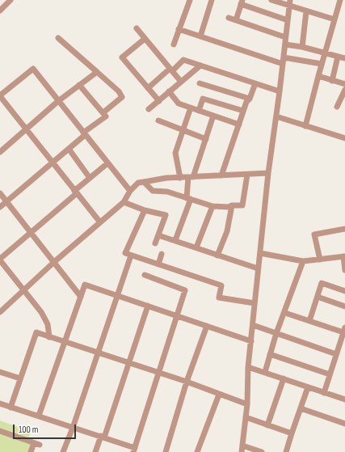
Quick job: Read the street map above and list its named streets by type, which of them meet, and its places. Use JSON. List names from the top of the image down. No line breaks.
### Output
{"scale_bar":"100 m"}
